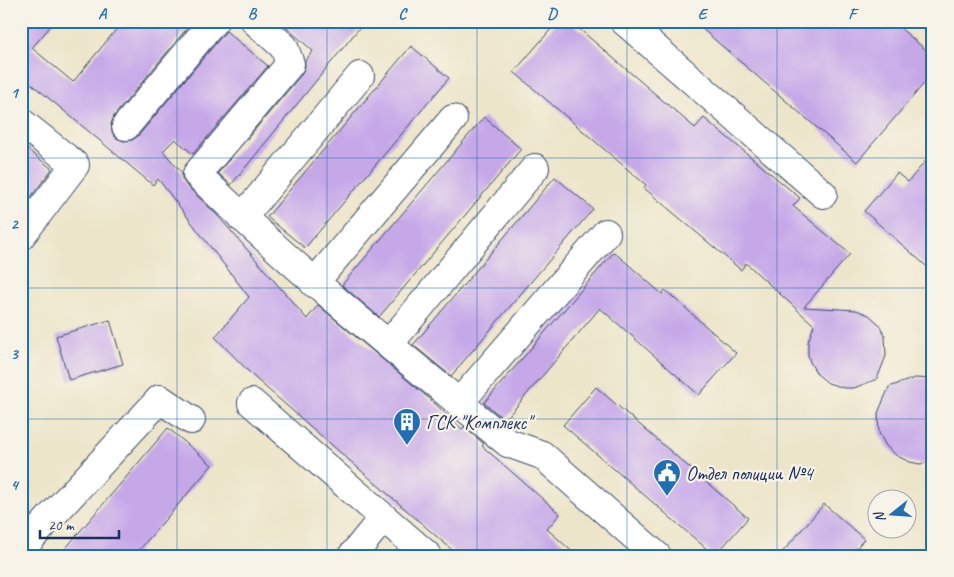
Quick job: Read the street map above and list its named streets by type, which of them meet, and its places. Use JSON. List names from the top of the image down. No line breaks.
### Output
{"places":{"building":["ГСК \"Комплекс\""],"public building":["Отдел полиции №4"]},"scale_bar":"20 m","north":"left","grid":{"columns":["A","B","C","D","E","F"],"rows":["1","2","3","4"]}}
